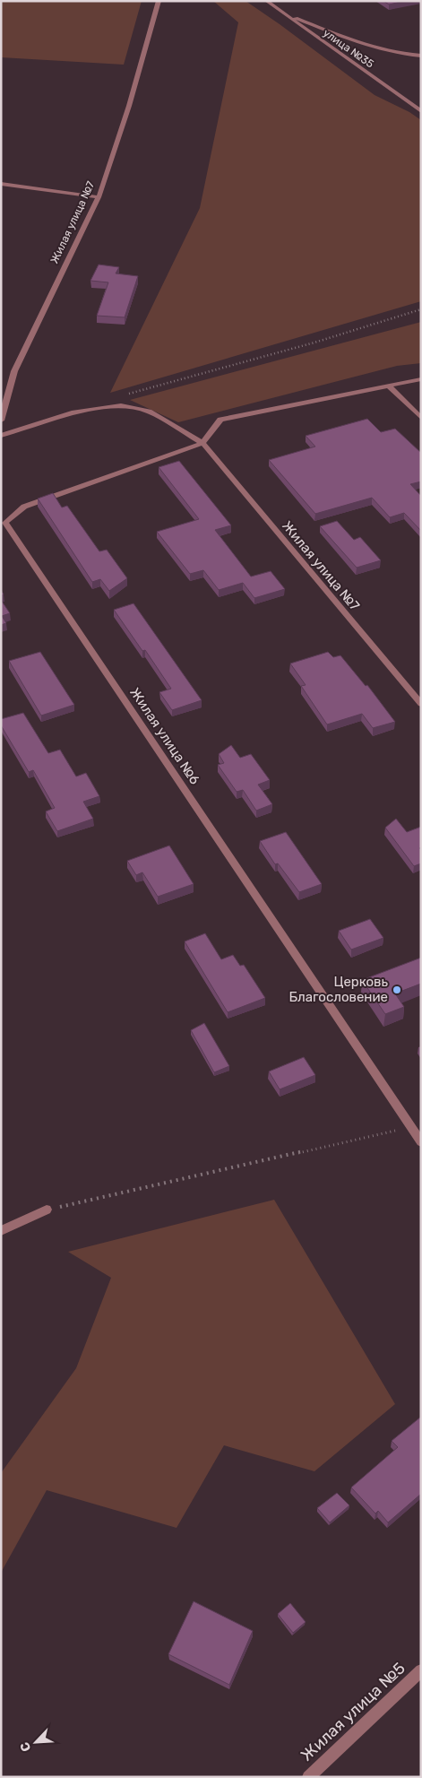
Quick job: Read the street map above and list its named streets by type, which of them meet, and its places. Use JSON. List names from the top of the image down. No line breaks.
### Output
{"streets":{"street":["улица №35","Жилая улица №7","Жилая улица №6","Жилая улица №5"]},"crossings":[["Жилая улица №7","Жилая улица №6"]],"places":["Церковь Благословение"],"north":"bottom left"}
